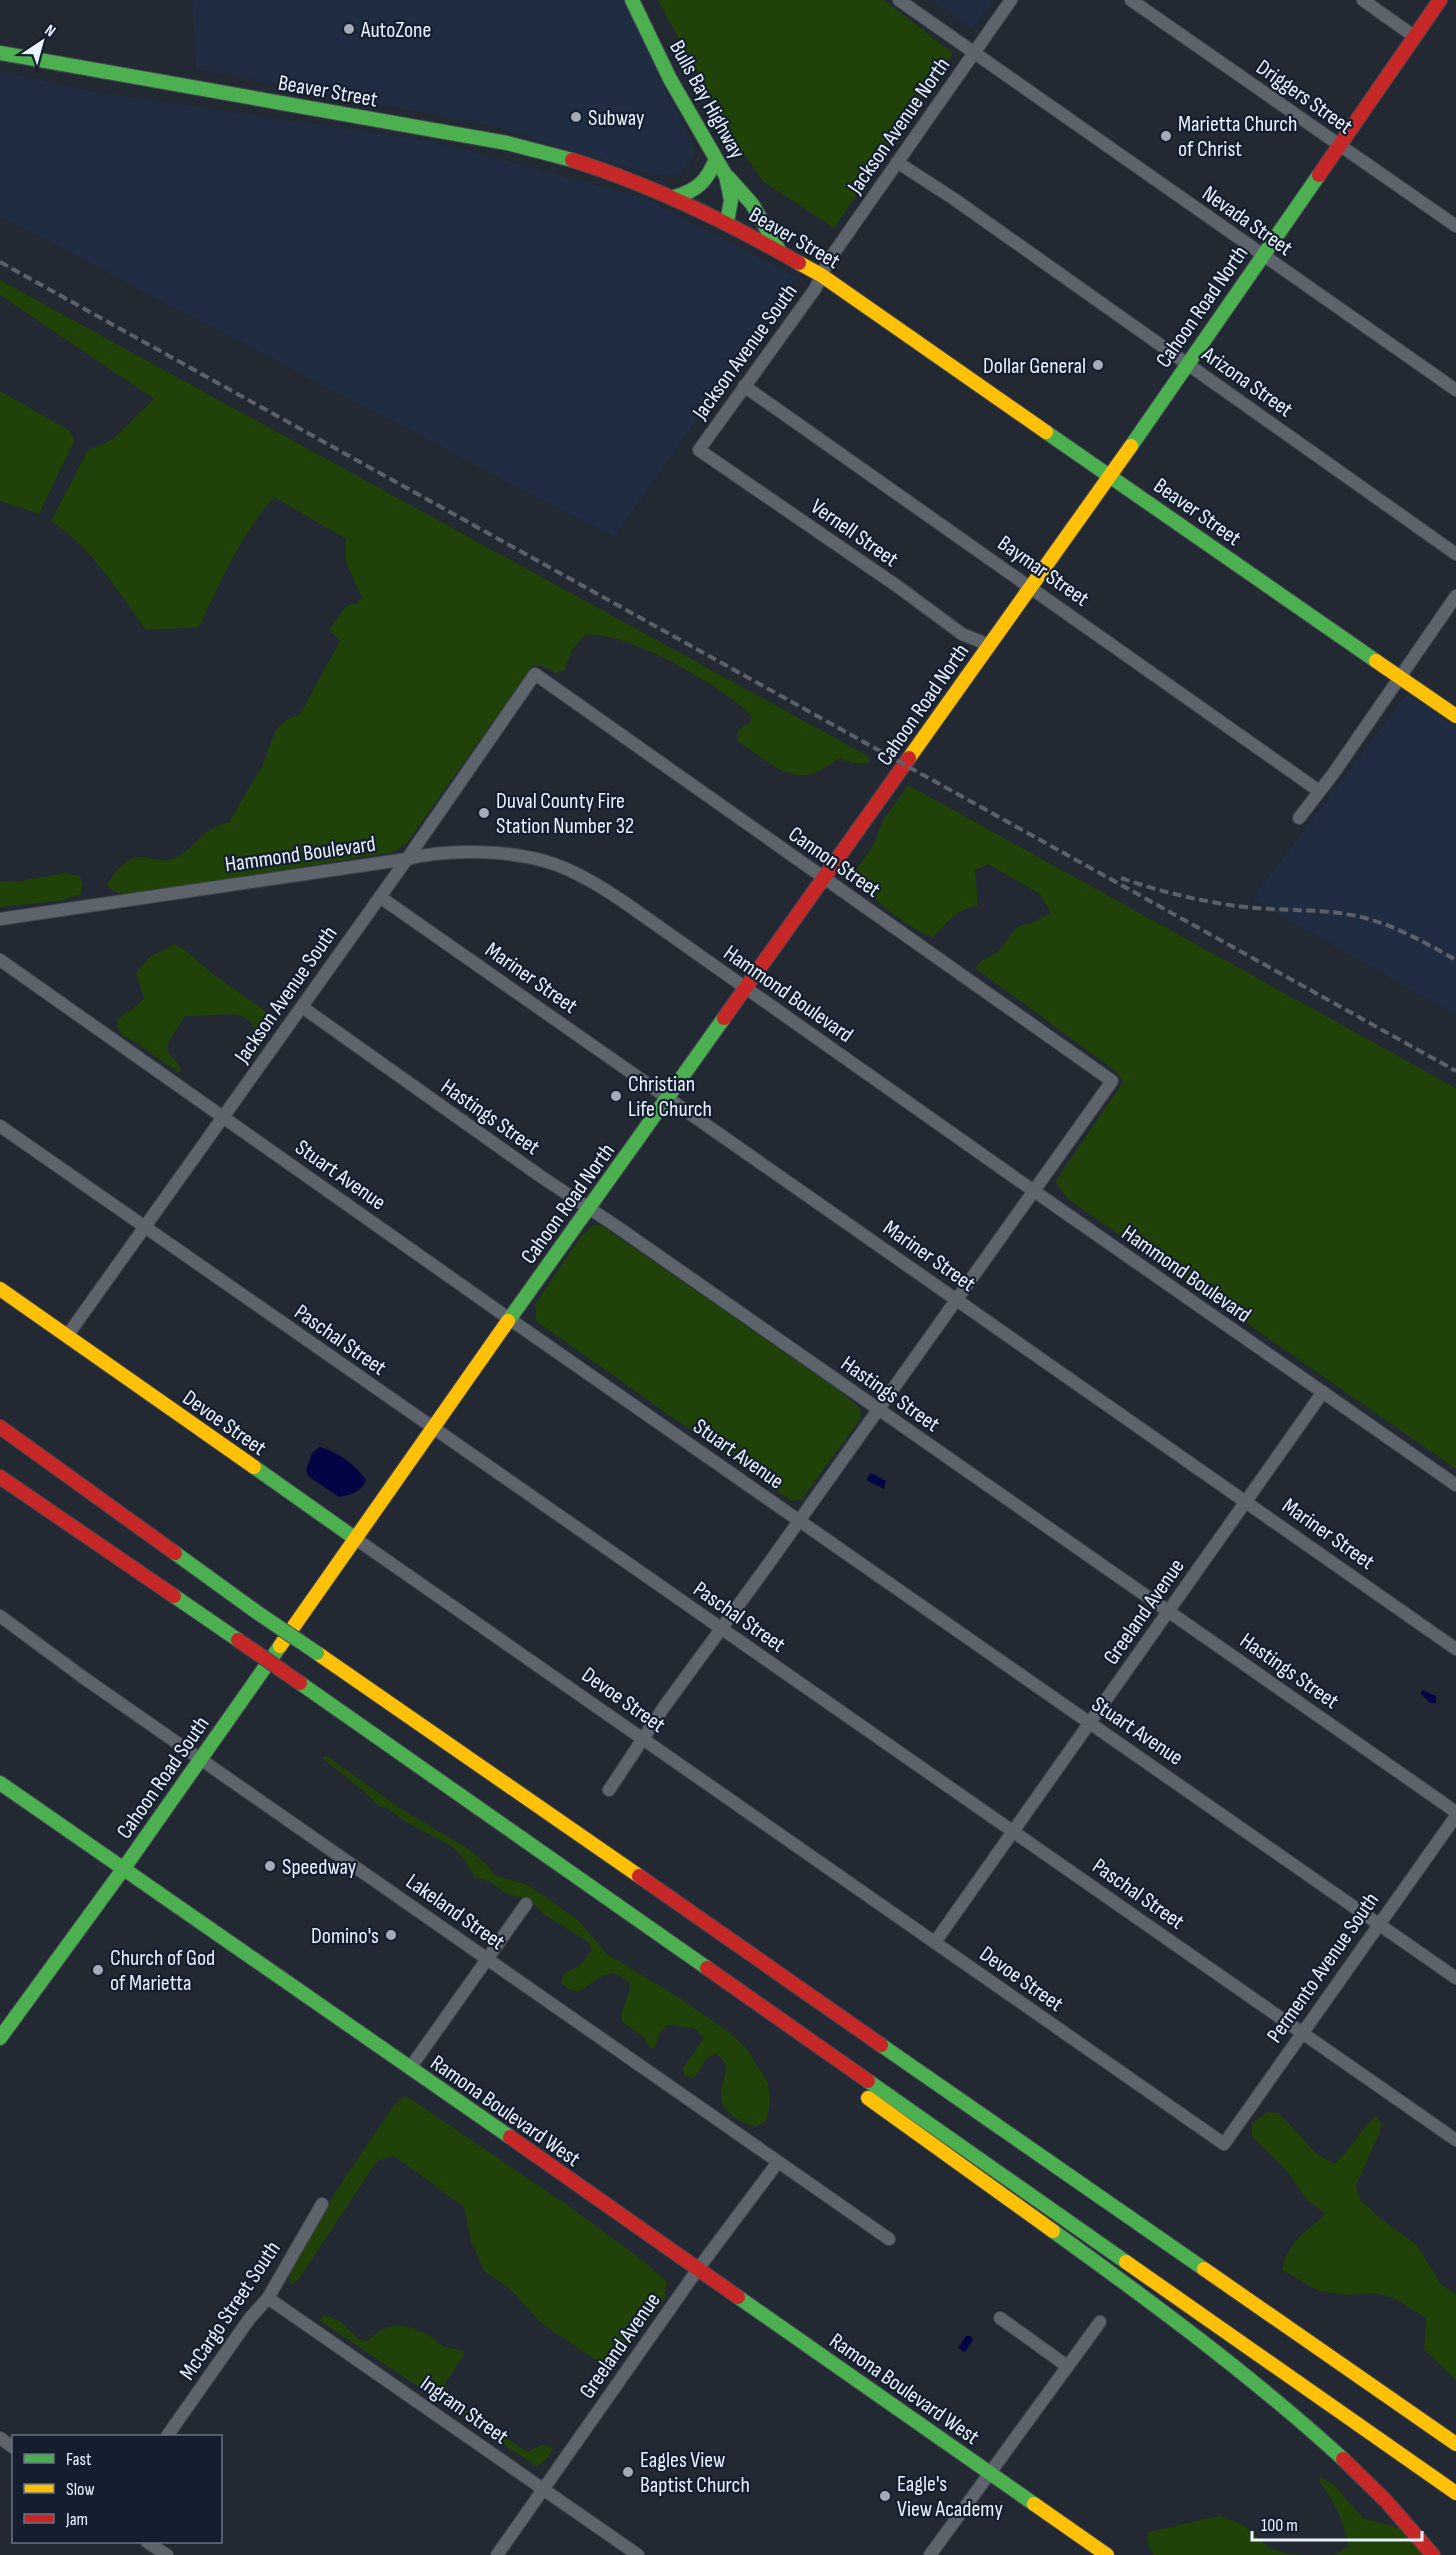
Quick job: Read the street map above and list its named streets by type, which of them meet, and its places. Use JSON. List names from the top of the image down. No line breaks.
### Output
{"streets":{"main road":["Beaver Street","Bulls Bay Highway","Cahoon Road North","Devoe Street","Cahoon Road South","Ramona Boulevard West"],"street":["Driggers Street","Jackson Avenue North","Nevada Street","Jackson Avenue South","Arizona Street","Vernell Street","Baymar Street","Hammond Boulevard","Cannon Street","Mariner Street","Hastings Street","Stuart Avenue","Paschal Street","Greeland Avenue","Lakeland Street","Permento Avenue South","McCargo Street South","Ingram Street"]},"crossings":[["Beaver Street","Bulls Bay Highway"],["Beaver Street","Jackson Avenue North"],["Beaver Street","Cahoon Road North"],["Beaver Street","Jackson Avenue South"],["Driggers Street","Cahoon Road North"],["Jackson Avenue North","Nevada Street"],["Jackson Avenue North","Jackson Avenue South"],["Jackson Avenue North","Arizona Street"],["Nevada Street","Cahoon Road North"],["Cahoon Road North","Arizona Street"],["Cahoon Road North","Vernell Street"],["Cahoon Road North","Baymar Street"],["Cahoon Road North","Hammond Boulevard"],["Cahoon Road North","Cannon Street"],["Cahoon Road North","Mariner Street"],["Cahoon Road North","Hastings Street"],["Cahoon Road North","Stuart Avenue"],["Cahoon Road North","Paschal Street"],["Jackson Avenue South","Vernell Street"],["Jackson Avenue South","Baymar Street"],["Jackson Avenue South","Hammond Boulevard"],["Jackson Avenue South","Cannon Street"],["Jackson Avenue South","Mariner Street"],["Jackson Avenue South","Hastings Street"],["Jackson Avenue South","Stuart Avenue"],["Jackson Avenue South","Paschal Street"],["Jackson Avenue South","Devoe Street"],["Hammond Boulevard","Cannon Street"],["Hammond Boulevard","Greeland Avenue"],["Mariner Street","Greeland Avenue"],["Hastings Street","Greeland Avenue"],["Hastings Street","Permento Avenue South"],["Stuart Avenue","Greeland Avenue"],["Stuart Avenue","Permento Avenue South"],["Paschal Street","Greeland Avenue"],["Paschal Street","Permento Avenue South"],["Devoe Street","Greeland Avenue"],["Devoe Street","Cahoon Road South"],["Devoe Street","Permento Avenue South"],["Greeland Avenue","Lakeland Street"],["Greeland Avenue","Ramona Boulevard West"],["Greeland Avenue","Ingram Street"],["Cahoon Road South","Lakeland Street"],["Cahoon Road South","Ramona Boulevard West"],["McCargo Street South","Ingram Street"]],"places":["AutoZone","Subway","Marietta Church of Christ","Dollar General","Duval County Fire Station Number 32","Christian Life Church","Speedway","Domino's","Church of God of Marietta","Eagles View Baptist Church","Eagle's View Academy"],"legend":["Fast","Slow","Jam"],"scale_bar":"100 m","north":"top right"}
